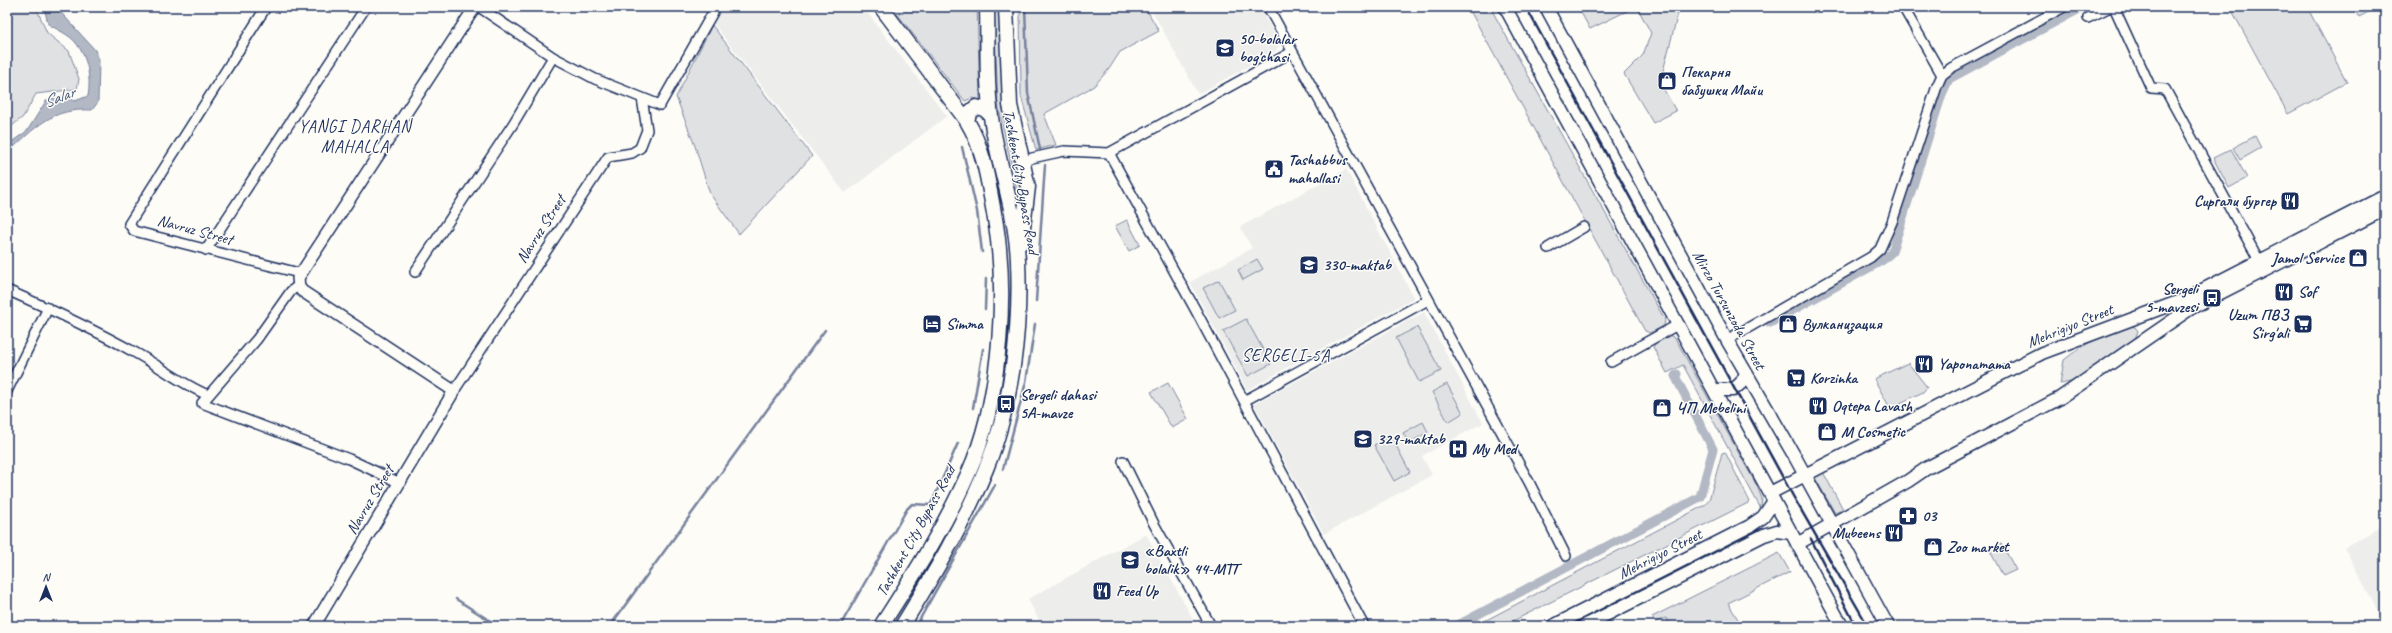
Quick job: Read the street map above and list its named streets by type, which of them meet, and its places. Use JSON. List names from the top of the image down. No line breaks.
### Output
{"streets":{"highway":["Tashkent City Bypass Road"],"main road":["Mirzo Tursunzoda Street","Mehrigiyo Street"],"street":["Navruz Street"]},"crossings":[["Mirzo Tursunzoda Street","Mehrigiyo Street"]],"districts":["YANGI DARHAN MAHALLA","SERGELI-5A"],"water":["Salar"],"places":{"school or university":["50-bolalar bog'chasi","330-maktab","329-maktab","«Baxtli bolalik» 44-MTT"],"shop":["Пекарня бабушки Майи","Jamol Service","Вулканизация","ЧП Mebelini","M Cosmetic","Zoo market"],"public building":["Tashabbus mahallasi"],"restaurant":["Сиргали бургер","Sof","Yaponamama","Oqtepa Lavash","Mubeens","Feed Up"],"bus stop":["Sergeli 5-mavzesi","Sergeli dahasi 5A-mavze"],"hotel":["Simma"],"supermarket":["Uzum ПВЗ Sirg'ali","Korzinka"],"hospital":["My Med"],"pharmacy":["03"]},"north":"top"}
